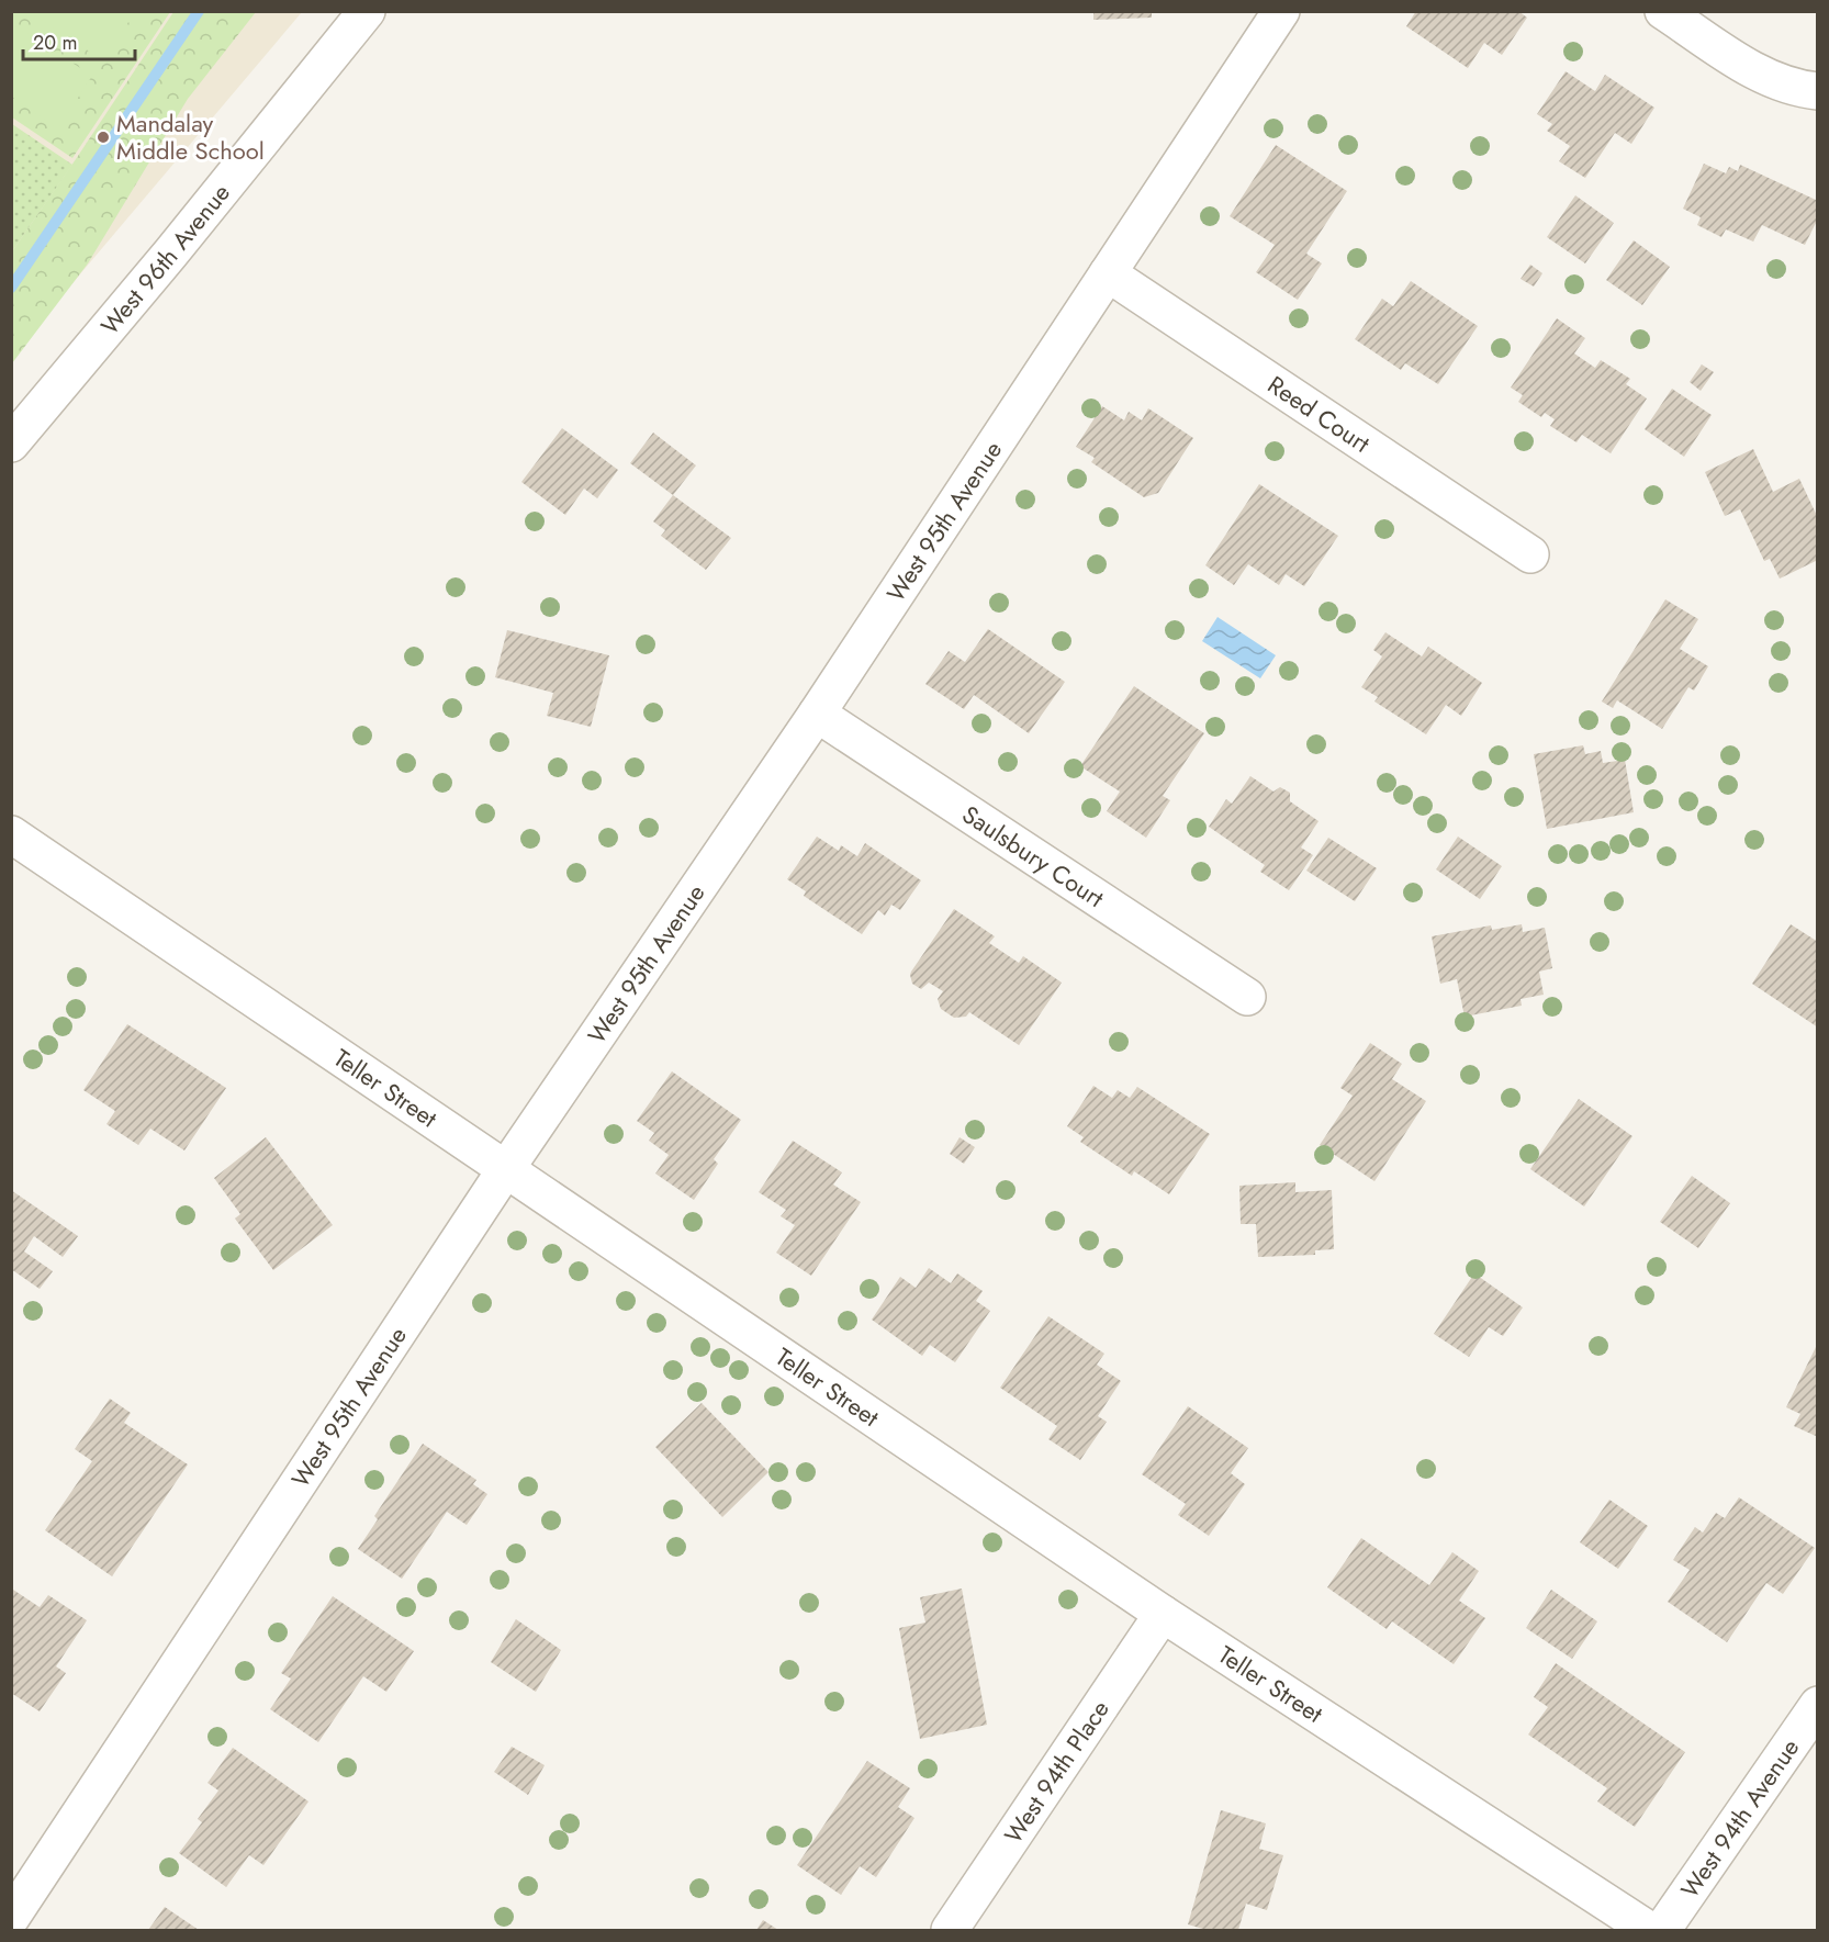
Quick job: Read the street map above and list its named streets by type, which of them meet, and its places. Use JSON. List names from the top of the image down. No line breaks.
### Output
{"streets":{"street":["West 96th Avenue","Reed Court","West 95th Avenue","Saulsbury Court","Teller Street","West 94th Place","West 94th Avenue"]},"crossings":[["Reed Court","West 95th Avenue"],["West 95th Avenue","Saulsbury Court"],["West 95th Avenue","Teller Street"],["Teller Street","West 94th Place"]],"places":["Mandalay Middle School"],"scale_bar":"20 m"}
